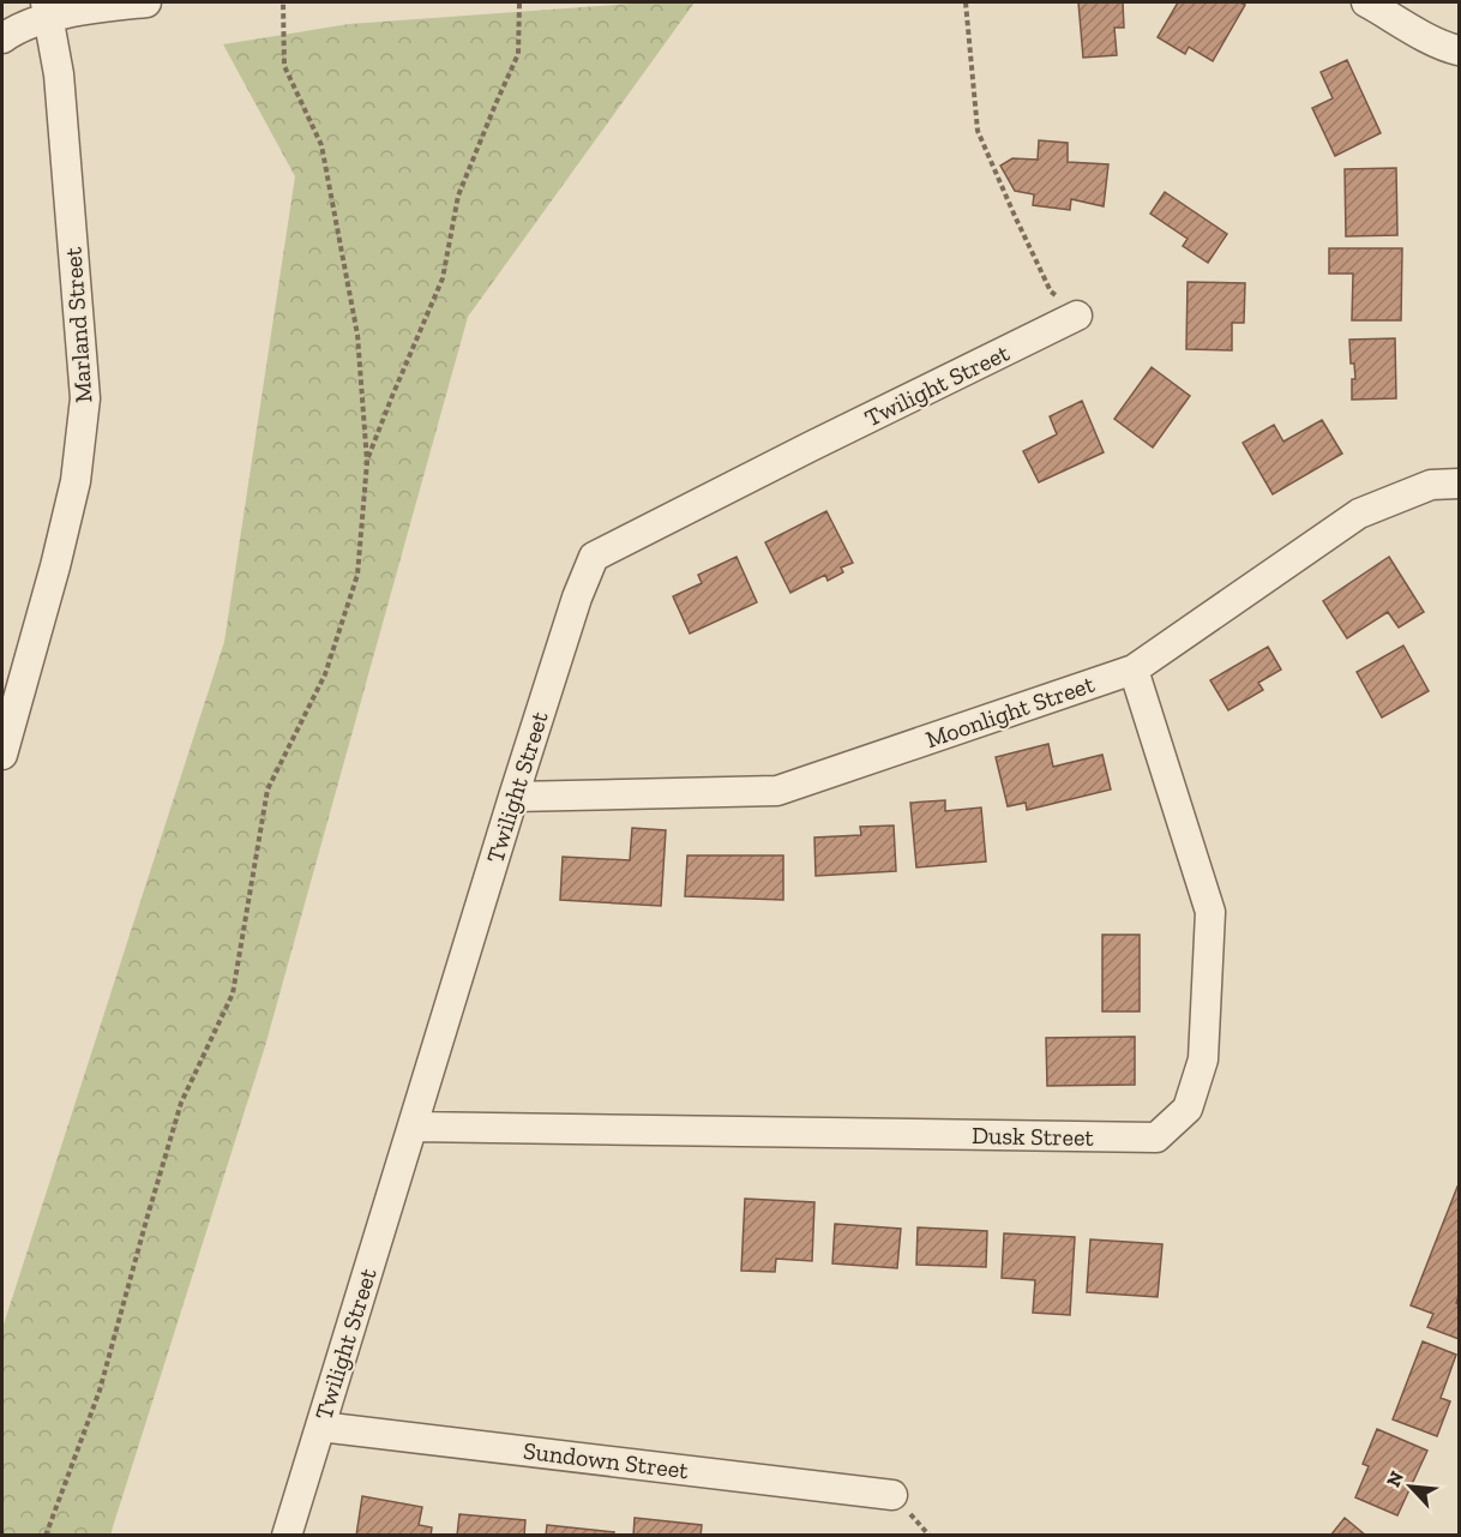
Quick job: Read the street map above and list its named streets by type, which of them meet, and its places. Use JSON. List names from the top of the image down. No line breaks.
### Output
{"streets":{"street":["Marland Street","Twilight Street","Moonlight Street","Dusk Street","Sundown Street"]},"crossings":[["Twilight Street","Moonlight Street"],["Twilight Street","Dusk Street"],["Twilight Street","Sundown Street"],["Moonlight Street","Dusk Street"]],"north":"top left"}
